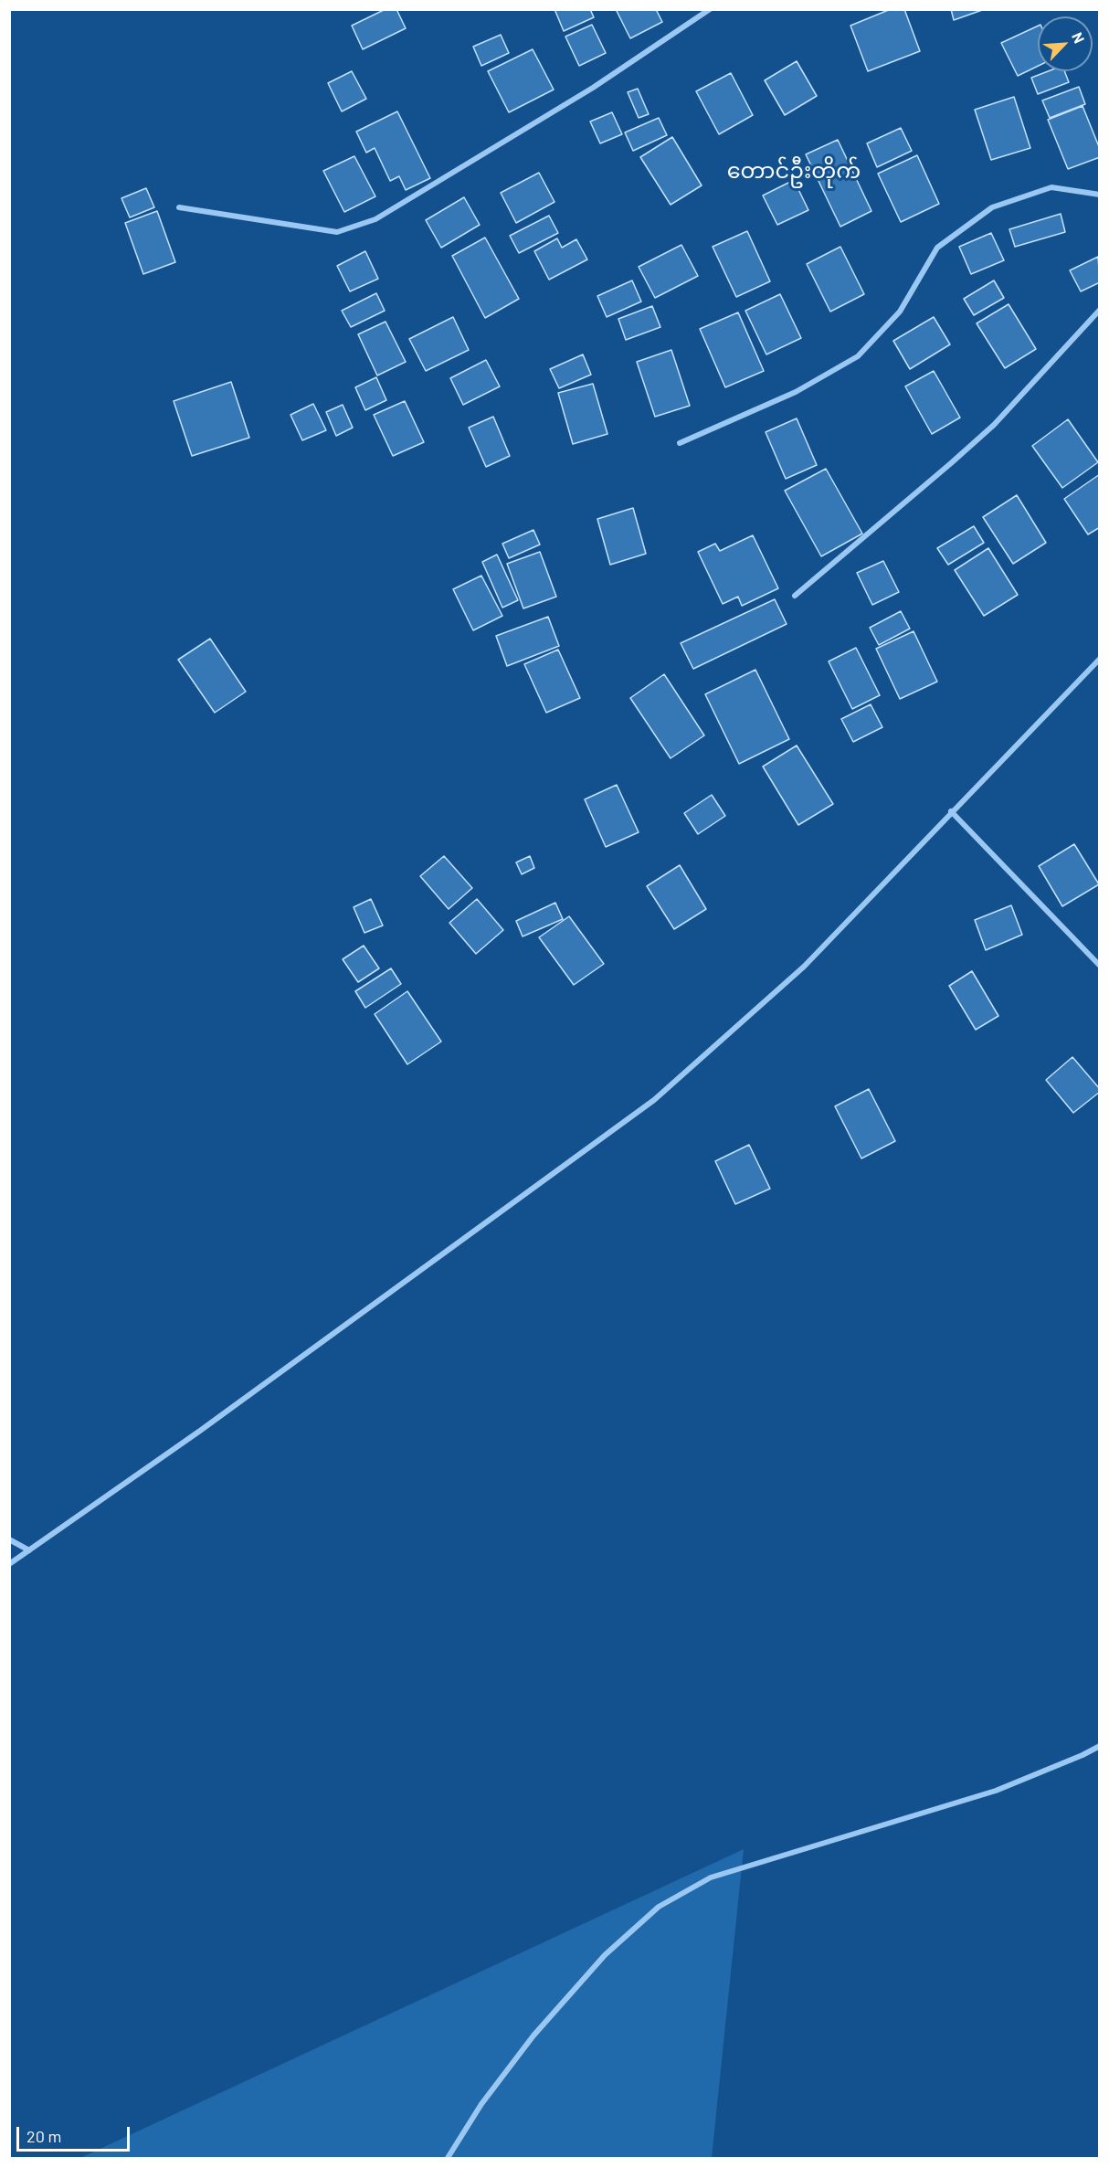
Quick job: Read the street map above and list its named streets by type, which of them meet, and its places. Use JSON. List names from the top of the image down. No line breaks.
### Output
{"districts":["တောင်ဦးတိုက်"],"scale_bar":"20 m","north":"top right"}
